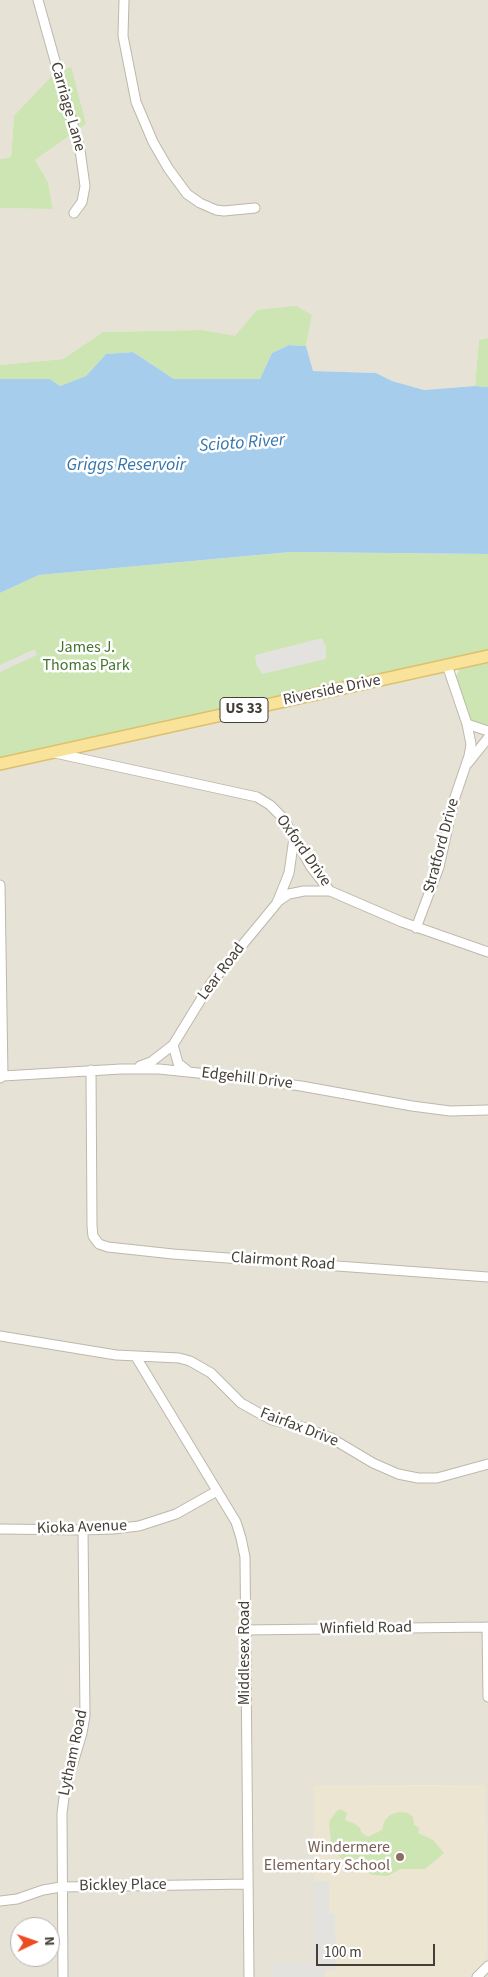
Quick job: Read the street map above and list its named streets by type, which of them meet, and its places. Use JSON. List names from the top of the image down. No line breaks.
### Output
{"streets":{"main road":["Riverside Drive","US 33"],"street":["Carriage Lane","Stratford Drive","Oxford Drive","Lear Road","Edgehill Drive","Clairmont Road","Fairfax Drive","Kioka Avenue","Winfield Road","Middlesex Road","Lytham Road","Bickley Place"]},"crossings":[["Riverside Drive","Stratford Drive"],["Riverside Drive","Oxford Drive"],["Stratford Drive","Oxford Drive"],["Oxford Drive","Lear Road"],["Lear Road","Edgehill Drive"],["Edgehill Drive","Clairmont Road"],["Fairfax Drive","Middlesex Road"],["Kioka Avenue","Middlesex Road"],["Kioka Avenue","Lytham Road"],["Winfield Road","Middlesex Road"],["Middlesex Road","Bickley Place"],["Lytham Road","Bickley Place"]],"water":["Scioto River","Griggs Reservoir"],"parks":["James J. Thomas Park"],"places":["Windermere Elementary School"],"scale_bar":"100 m","north":"right"}
